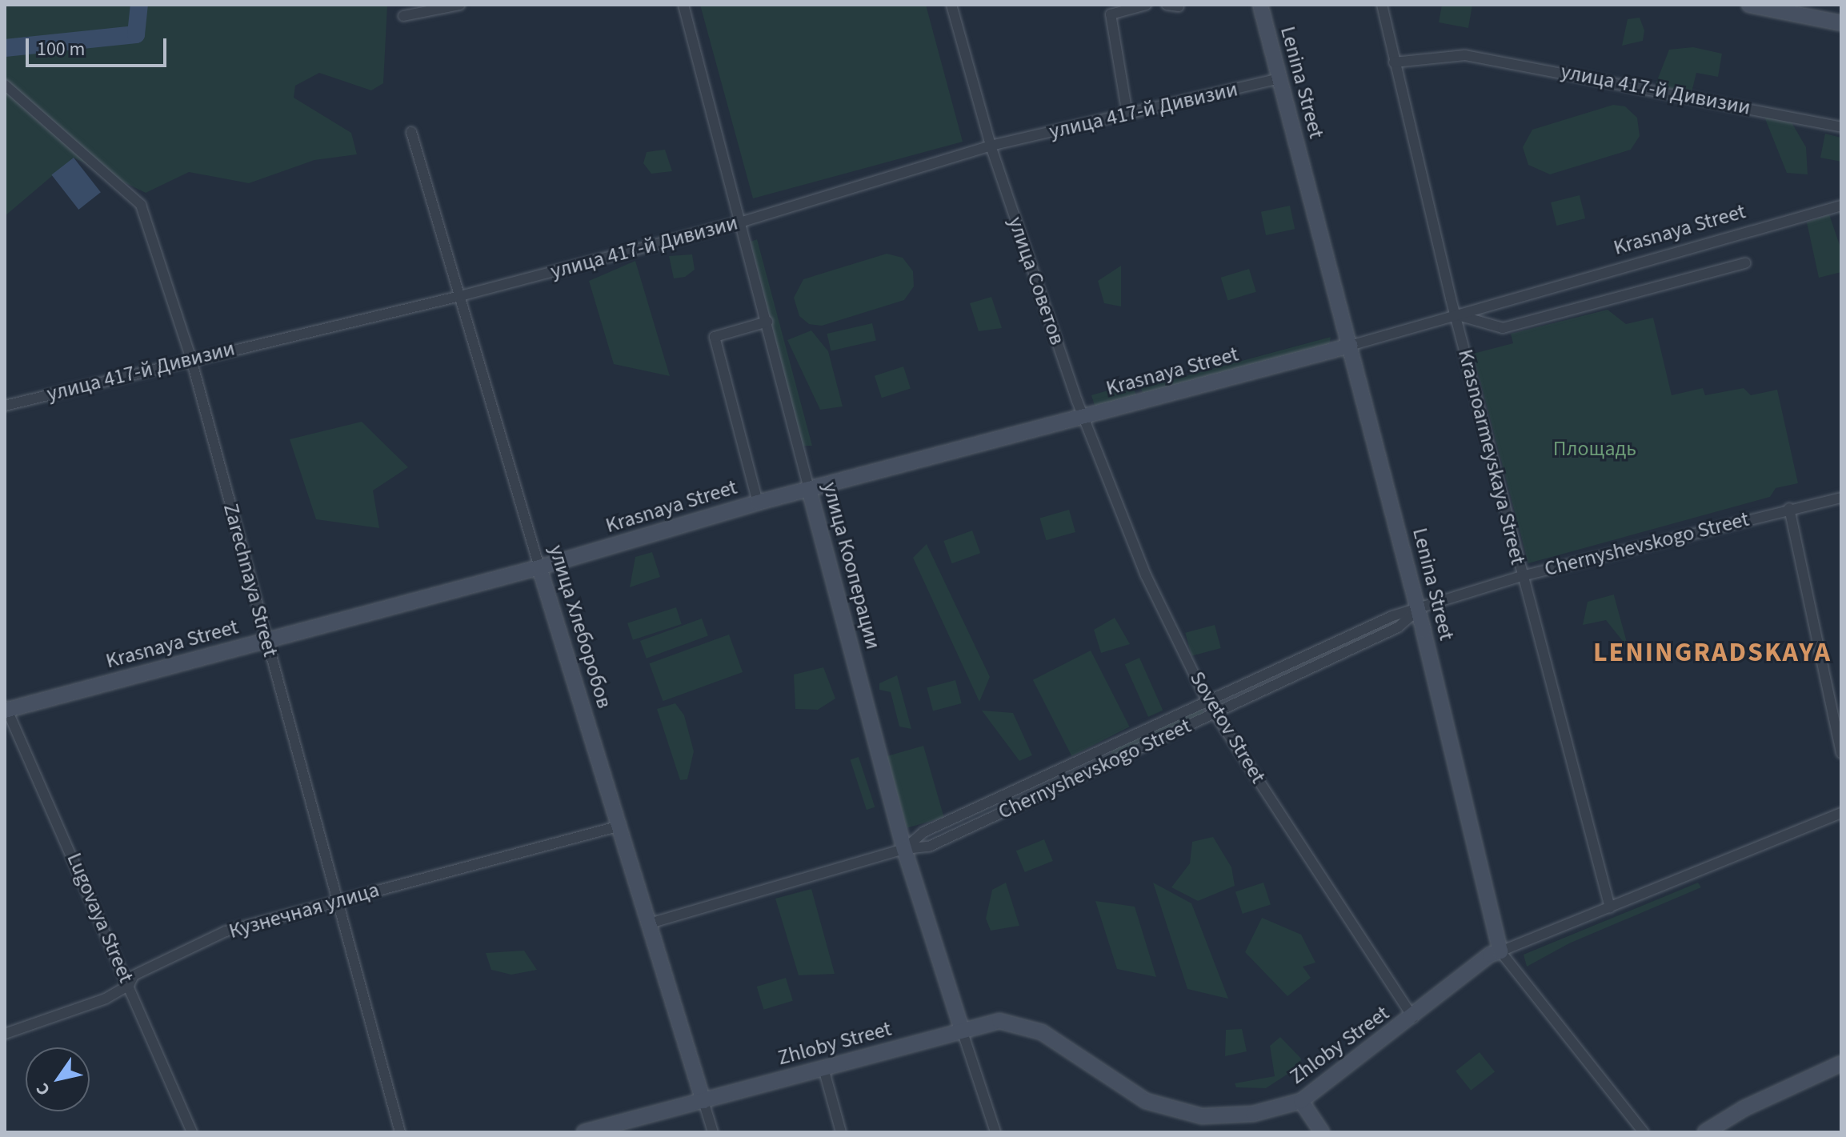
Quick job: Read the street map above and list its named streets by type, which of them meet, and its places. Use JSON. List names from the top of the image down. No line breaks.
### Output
{"streets":{"street":["Lenina Street","улица 417-й Дивизии","Krasnaya Street","улица Советов","Krasnoarmeyskaya Street","Chernyshevskogo Street","улица Кооперации","Zarechnaya Street","улица Хлеборобов","Sovetov Street","Кузнечная улица","Lugovaya Street","Zhloby Street"]},"crossings":[["Lenina Street","улица 417-й Дивизии"],["Lenina Street","Krasnaya Street"],["Lenina Street","Chernyshevskogo Street"],["Lenina Street","Zhloby Street"],["улица 417-й Дивизии","улица Советов"],["улица 417-й Дивизии","Krasnoarmeyskaya Street"],["улица 417-й Дивизии","улица Кооперации"],["улица 417-й Дивизии","Zarechnaya Street"],["улица 417-й Дивизии","улица Хлеборобов"],["Krasnaya Street","улица Советов"],["Krasnaya Street","Krasnoarmeyskaya Street"],["Krasnaya Street","улица Кооперации"],["Krasnaya Street","Zarechnaya Street"],["Krasnaya Street","улица Хлеборобов"],["Krasnaya Street","Sovetov Street"],["Krasnaya Street","Lugovaya Street"],["улица Советов","Sovetov Street"],["Krasnoarmeyskaya Street","Chernyshevskogo Street"],["Krasnoarmeyskaya Street","Zhloby Street"],["Chernyshevskogo Street","улица Кооперации"],["Chernyshevskogo Street","улица Хлеборобов"],["Chernyshevskogo Street","Sovetov Street"],["улица Кооперации","Zhloby Street"],["Zarechnaya Street","Кузнечная улица"],["улица Хлеборобов","Кузнечная улица"],["улица Хлеборобов","Zhloby Street"],["Sovetov Street","Zhloby Street"],["Кузнечная улица","Lugovaya Street"]],"districts":["LENINGRADSKAYA"],"parks":["Площадь"],"scale_bar":"100 m","north":"bottom left"}
